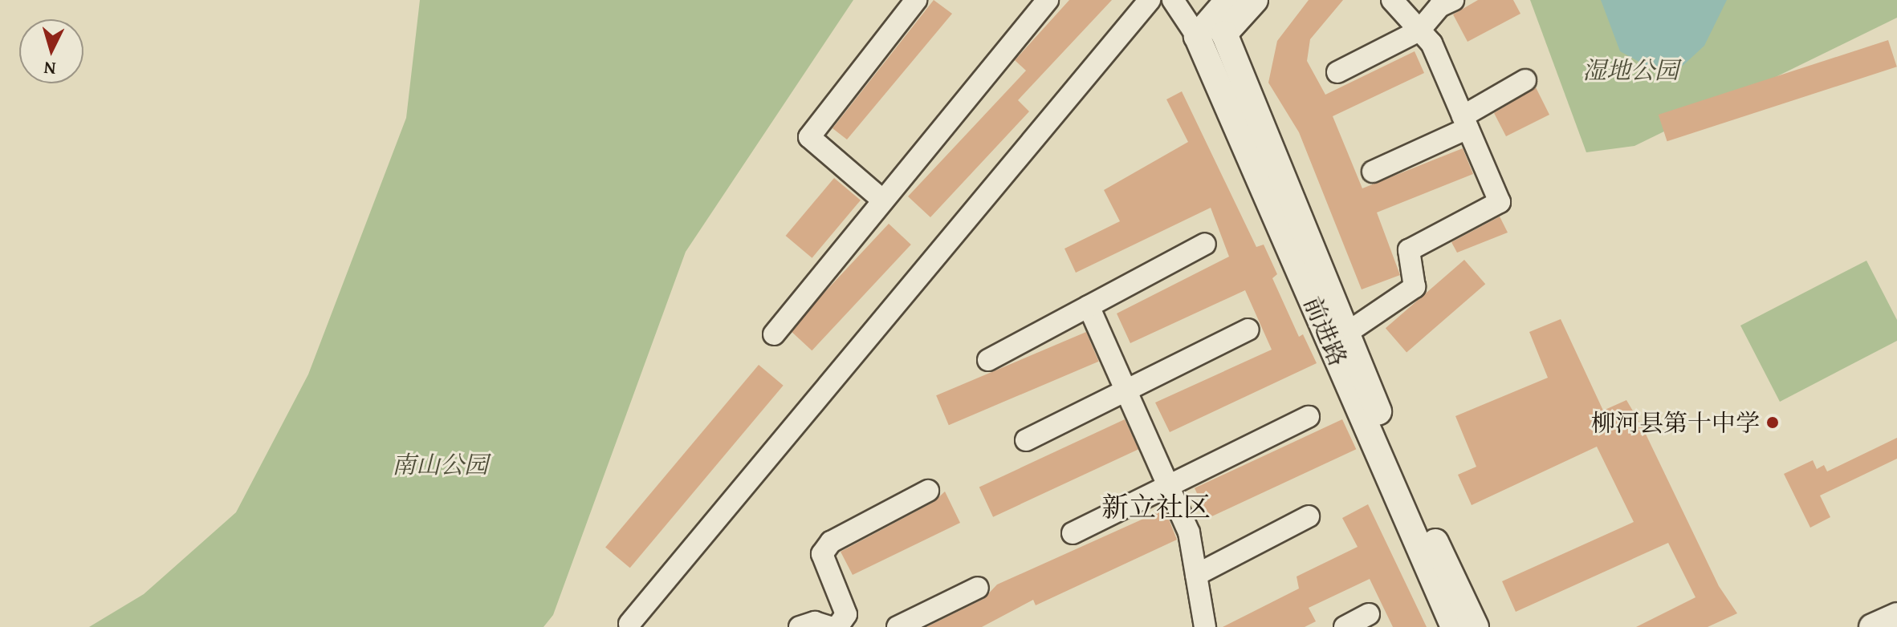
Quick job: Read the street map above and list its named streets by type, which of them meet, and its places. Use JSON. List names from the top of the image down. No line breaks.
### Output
{"streets":{"street":["前进路"]},"districts":["新立社区"],"parks":["湿地公园","南山公园"],"places":["柳河县第十中学"],"north":"bottom"}
